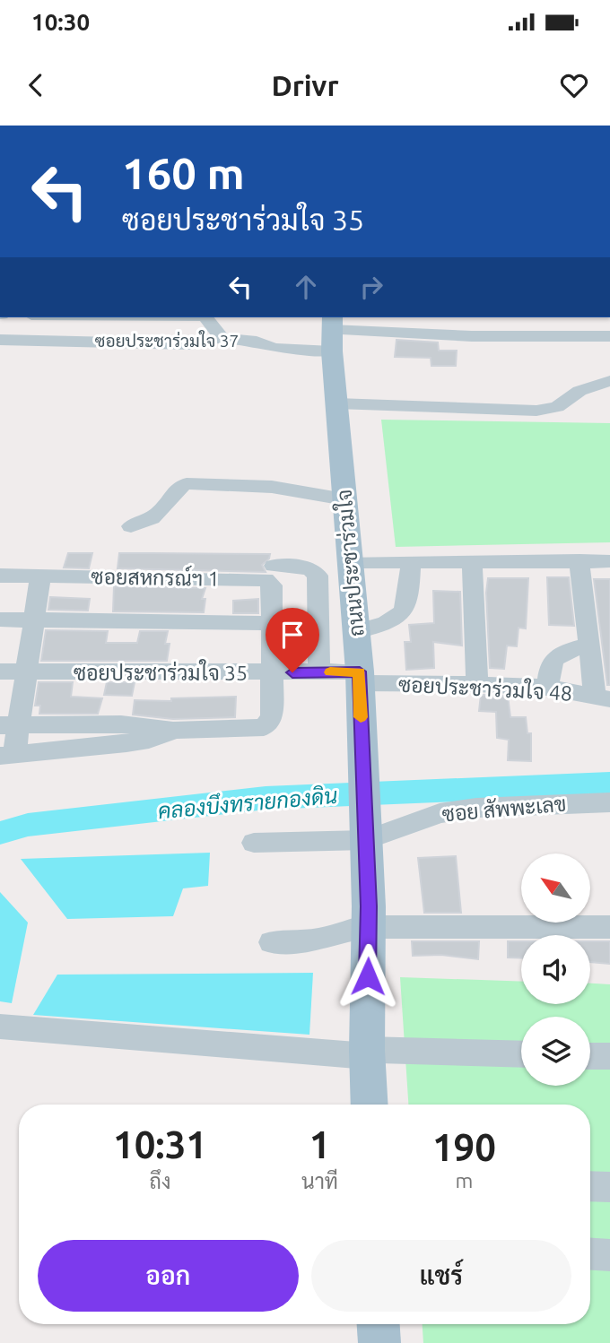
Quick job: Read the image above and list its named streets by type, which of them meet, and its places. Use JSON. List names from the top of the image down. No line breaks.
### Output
{"streets":{"main road":["ถนนประชาร่วมใจ"],"street":["ซอยประชาร่วมใจ 37","ซอยสหกรณ์ฯ 1","ซอยประชาร่วมใจ 35","ซอยประชาร่วมใจ 48","ซอย สัพพะเลข"]},"crossings":[["ซอยประชาร่วมใจ 37","ถนนประชาร่วมใจ"],["ถนนประชาร่วมใจ","ซอยประชาร่วมใจ 35"],["ถนนประชาร่วมใจ","ซอยประชาร่วมใจ 48"],["ถนนประชาร่วมใจ","ซอย สัพพะเลข"],["ซอยประชาร่วมใจ 35","ซอยประชาร่วมใจ 48"]],"water":["คลองบึงทรายกองดิน"],"north":"top left","page":{"status":"10:30","header":"Drivr","turn":["160 m","ซอยประชาร่วมใจ 35"],"eta":["10:31","ถึง","1","นาที","190","m"],"buttons":["ออก","แชร์"]}}
